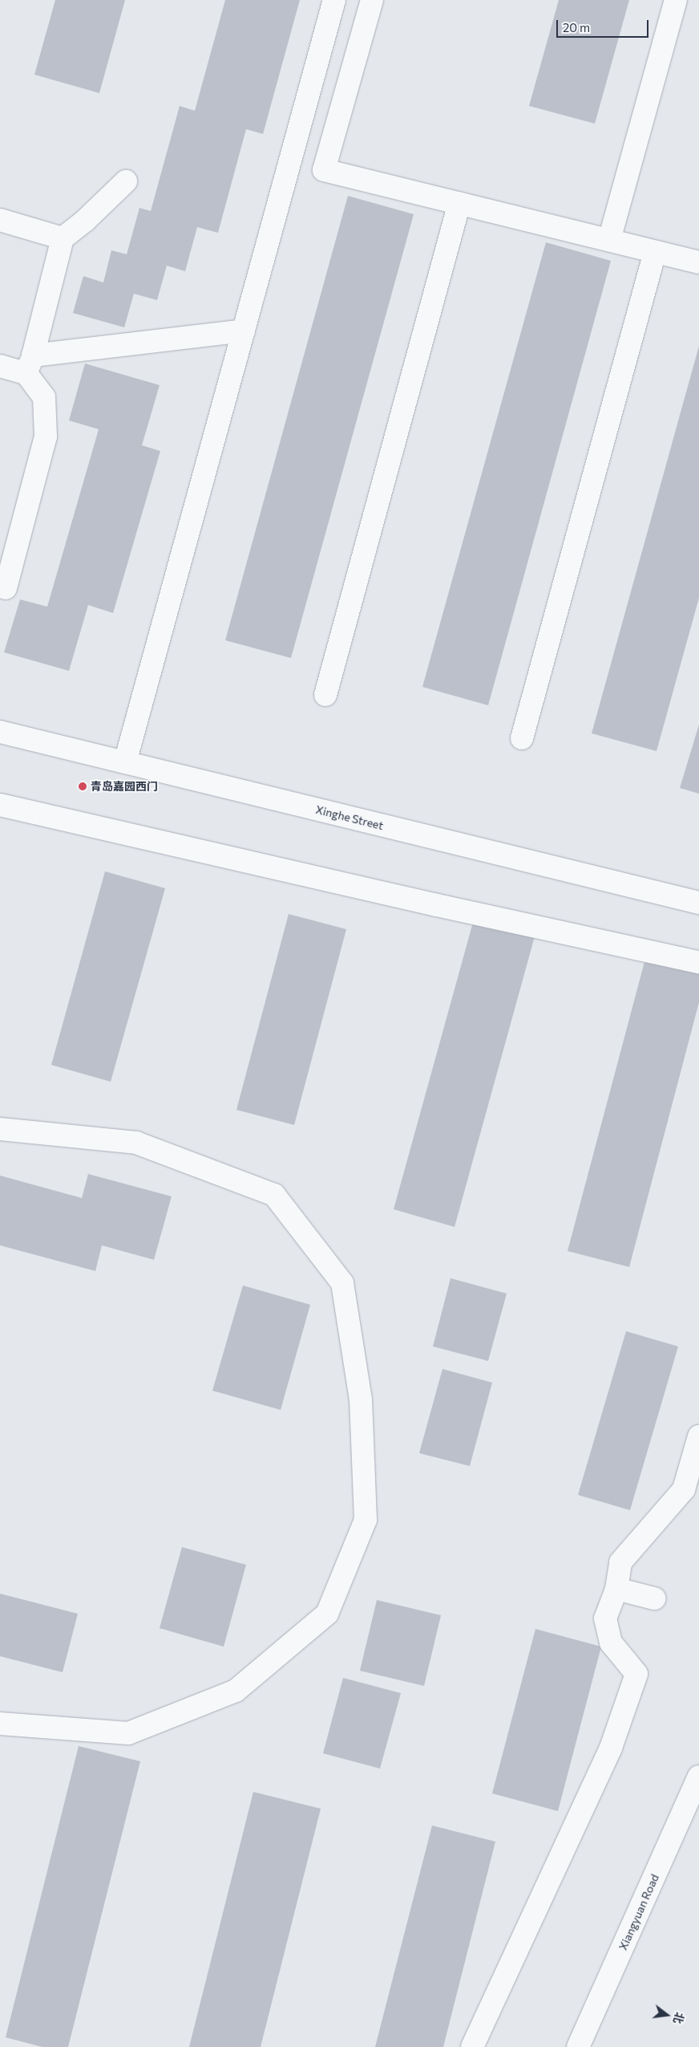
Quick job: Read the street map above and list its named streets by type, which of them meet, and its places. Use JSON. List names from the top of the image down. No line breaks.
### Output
{"streets":{"street":["Xinghe Street","Xiangyuan Road"]},"places":["青岛嘉园西门"],"scale_bar":"20 m","north":"right"}
